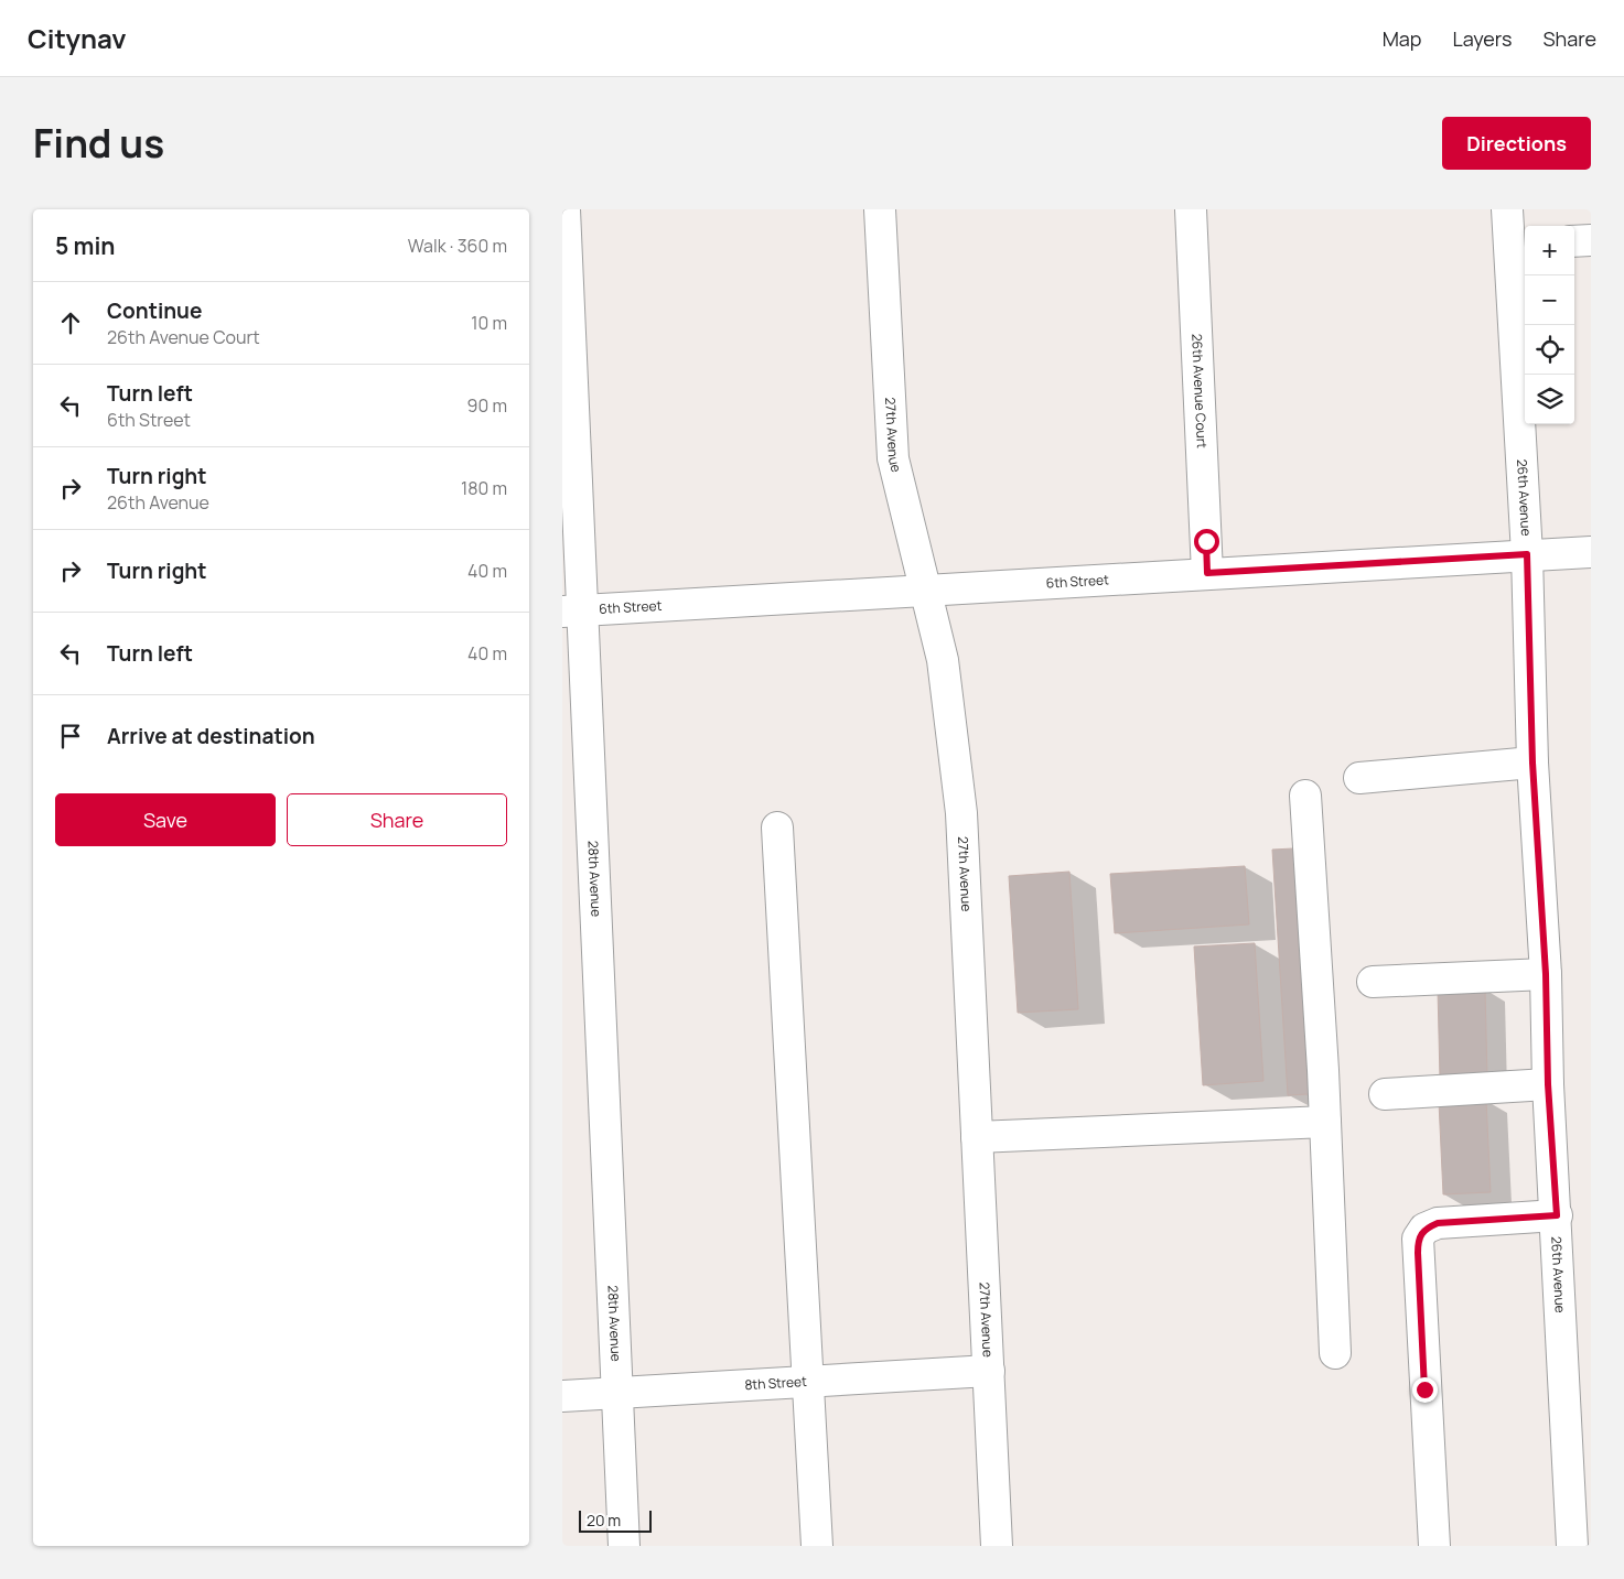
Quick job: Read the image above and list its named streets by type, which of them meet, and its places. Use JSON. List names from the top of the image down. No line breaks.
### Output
{"streets":{"street":["26th Avenue Court","27th Avenue","26th Avenue","6th Street","28th Avenue","8th Street"]},"crossings":[["26th Avenue Court","6th Street"],["27th Avenue","6th Street"],["27th Avenue","8th Street"],["26th Avenue","6th Street"],["6th Street","28th Avenue"],["28th Avenue","8th Street"]],"scale_bar":"20 m","page":{"header":"Citynav","nav":["Map","Layers","Share"],"title":"Find us","buttons":["Directions",["Save","Share"]],"heading":["5 min","Walk · 360 m"],"map_buttons":["+","−"],"list":[["Continue","26th Avenue Court","10 m"],["Turn left","6th Street","90 m"],["Turn right","26th Avenue","180 m"],["Turn right","40 m"],["Turn left","40 m"],"Arrive at destination"],"scale":"20 m"}}
